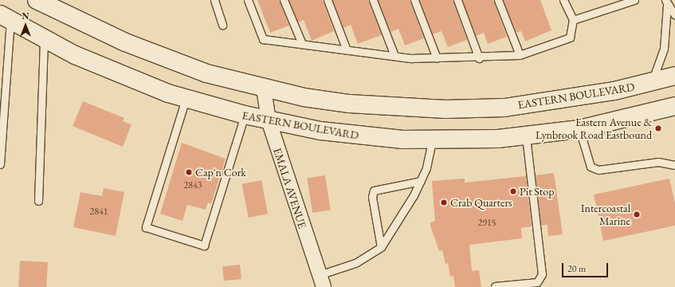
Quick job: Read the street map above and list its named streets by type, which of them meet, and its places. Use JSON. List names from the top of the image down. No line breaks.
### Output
{"streets":{"main road":["EASTERN BOULEVARD"],"street":["EMALA AVENUE"]},"crossings":[["EASTERN BOULEVARD","EMALA AVENUE"]],"places":["Eastern Avenue & Lynbrook Road Eastbound","Cap'n Cork","Pit Stop","Crab Quarters","Intercoastal Marine"],"house_numbers":["2843","2841","2915"],"scale_bar":"20 m","north":"top"}
